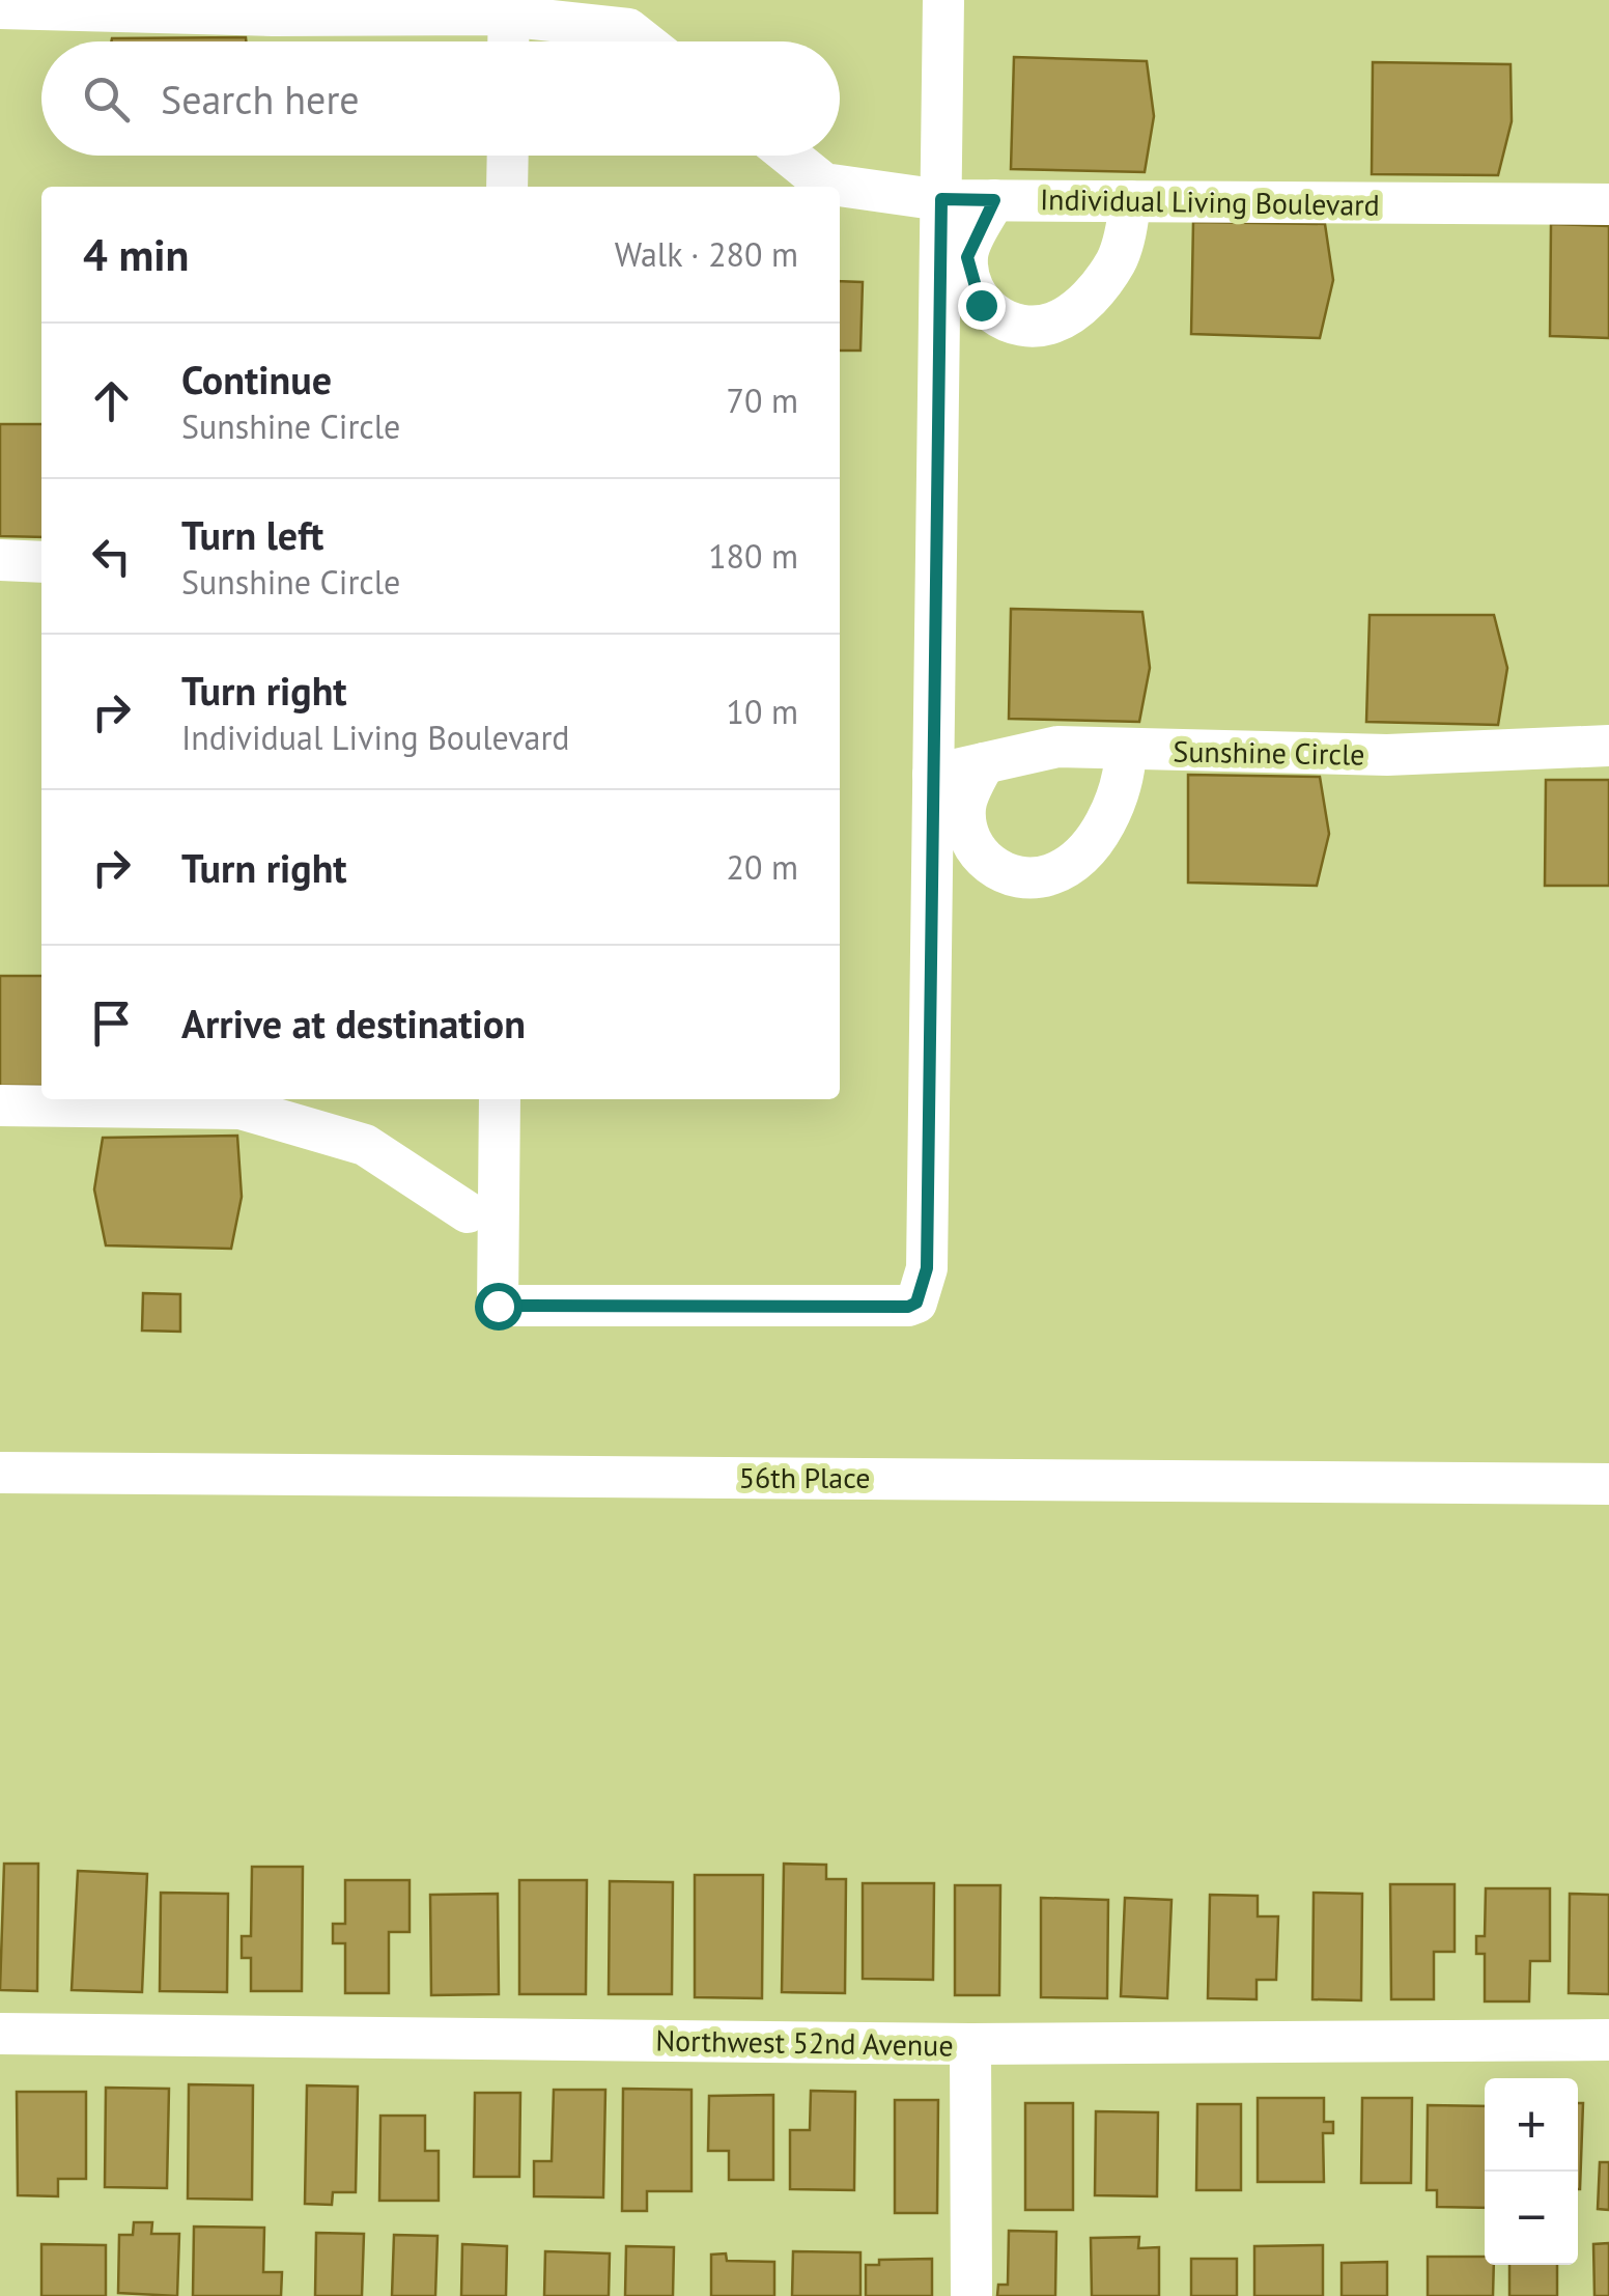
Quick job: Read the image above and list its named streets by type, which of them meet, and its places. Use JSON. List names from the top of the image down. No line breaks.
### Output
{"streets":{"street":["Individual Living Boulevard","Sunshine Circle","56th Place","Northwest 52nd Avenue"]},"page":{"search":"Search here","heading":["4 min","Walk · 280 m"],"list":[["Continue","Sunshine Circle","70 m"],["Turn left","Sunshine Circle","180 m"],["Turn right","Individual Living Boulevard","10 m"],["Turn right","20 m"],"Arrive at destination"],"map_buttons":["+","−"]}}
